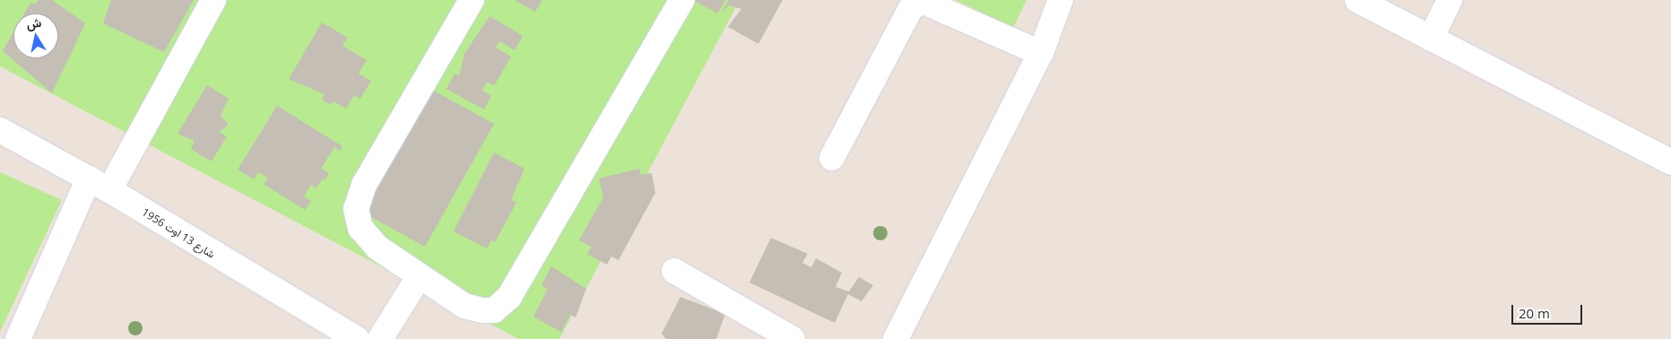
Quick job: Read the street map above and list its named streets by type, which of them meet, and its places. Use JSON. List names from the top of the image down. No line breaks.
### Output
{"streets":{"street":["شارع 13 اوت 1956"]},"scale_bar":"20 m","north":"top"}
